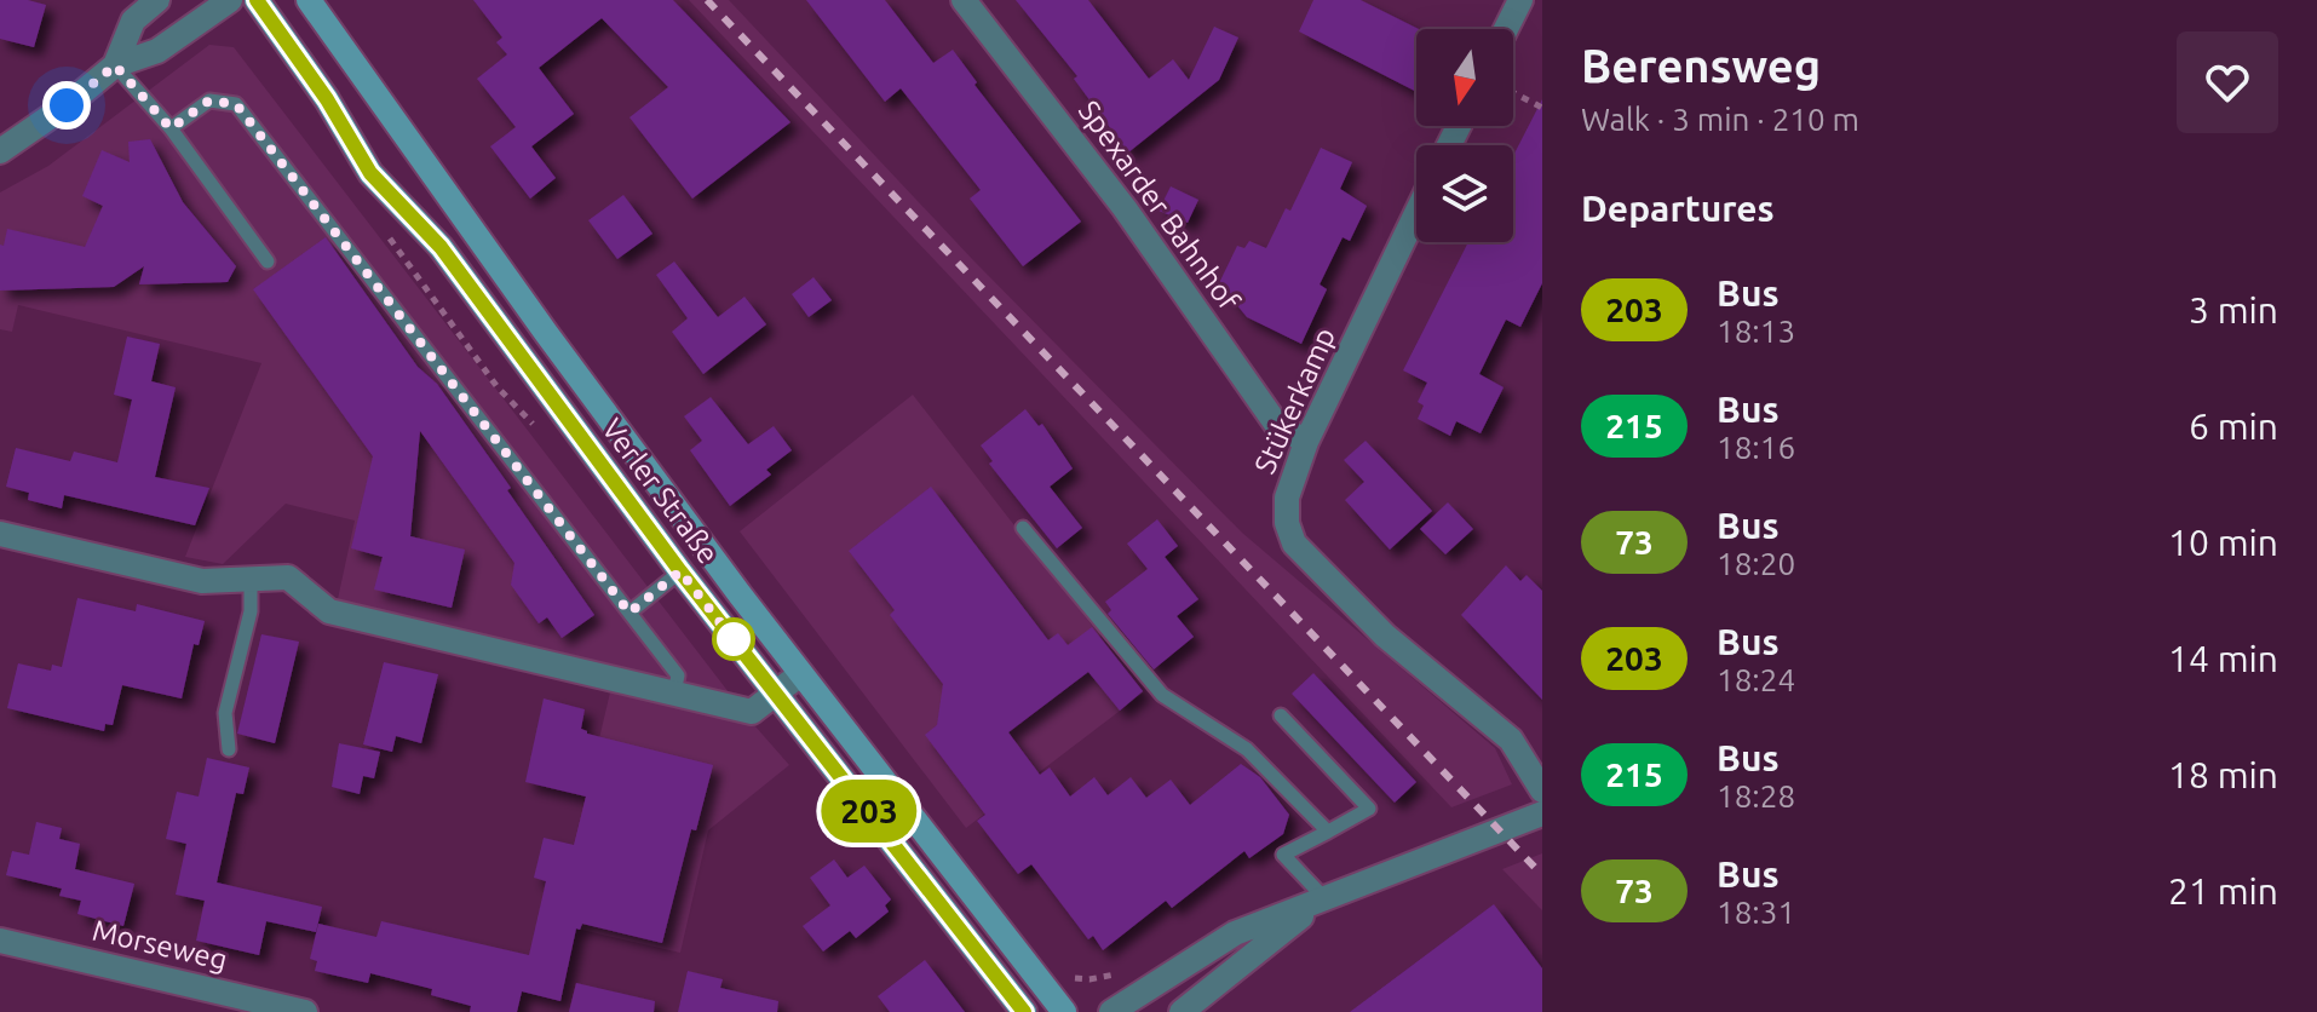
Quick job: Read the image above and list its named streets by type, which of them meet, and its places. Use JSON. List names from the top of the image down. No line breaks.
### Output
{"streets":{"main road":["Verler Straße"],"street":["Spexarder Bahnhof","Stükerkamp","Morseweg"]},"crossings":[["Spexarder Bahnhof","Stükerkamp"]],"lines":["bus line 203"],"north":"bottom","page":{"on_map":"203","heading":[["Berensweg","Walk · 3 min · 210 m"],"Departures"],"list":[{"mark":"203","name":"Bus","note":"18:13","value":"3 min"},{"mark":"215","name":"Bus","note":"18:16","value":"6 min"},{"mark":"73","name":"Bus","note":"18:20","value":"10 min"},{"mark":"203","name":"Bus","note":"18:24","value":"14 min"},{"mark":"215","name":"Bus","note":"18:28","value":"18 min"},{"mark":"73","name":"Bus","note":"18:31","value":"21 min"}]}}
